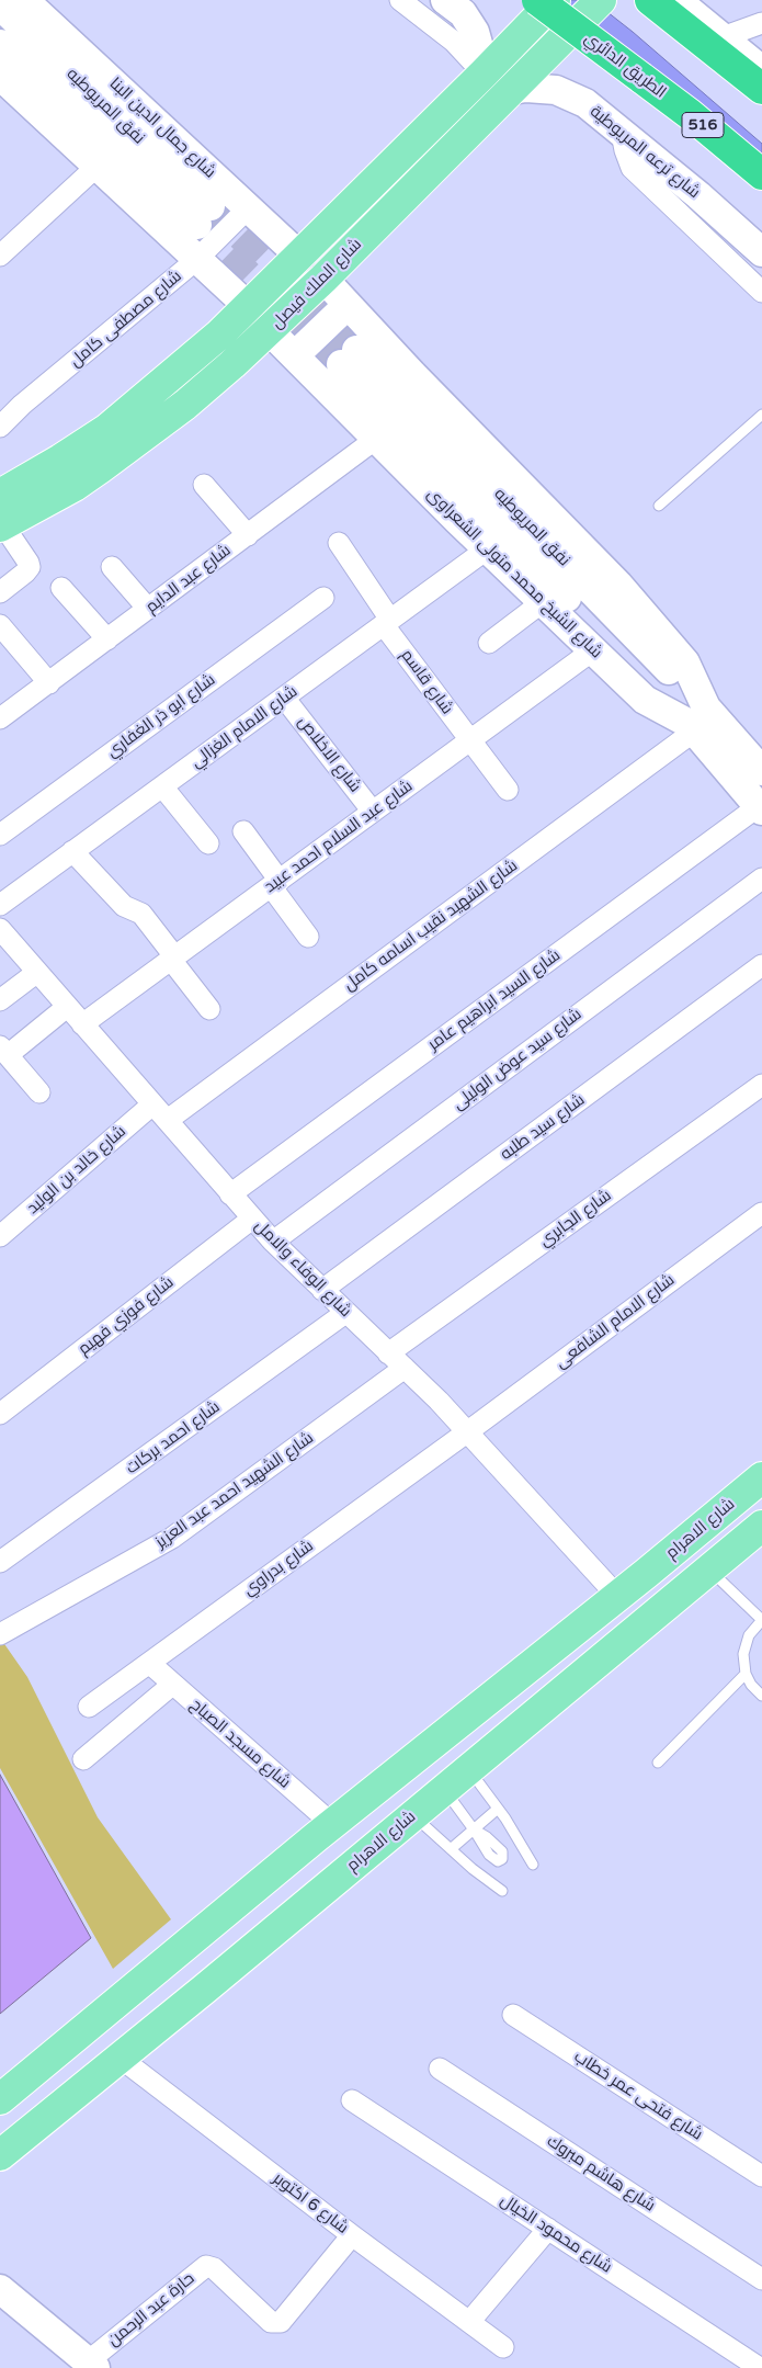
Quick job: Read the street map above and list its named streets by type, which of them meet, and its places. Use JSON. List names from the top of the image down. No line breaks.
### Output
{"streets":{"highway":["الطريق الدائري","516"],"main road":["نفق المريوطيه","شارع جمال الدين البنا","شارع ترعه المريوطية","شارع الملك فيصل","شارع الشيخ محمد متولى الشعراوى","شارع الاهرام"],"street":["شارع مصطفى كامل","شارع عبد الدايم","شارع قاسم","شارع ابو ذر الغفاري","شارع الامام الغزالي","شارع الاخلاص","شارع عبد السلام احمد عبيد","شارع الشهيد نقيب اسامه كامل","شارع السيد ابراهيم عامر","شارع سيد عوض الوليلى","شارع سيد طلبه","شارع خالد بن الوليد","شارع الجابري","شارع الوفاء والامل","شارع فوزي فهيم","شارع الامام الشافعى","شارع احمد بركات","شارع الشهيد احمد عبد العزيز","شارع بدراوي","شارع مسجد الصباح","شارع فتحى عمر خطاب","شارع هاشم مبروك","شارع 6 اكتوبر","شارع محمود الخيال","حارة عبد الرحمن"]},"crossings":[["الطريق الدائري","شارع الملك فيصل"],["نفق المريوطيه","شارع الشيخ محمد متولى الشعراوى"],["نفق المريوطيه","شارع الشهيد نقيب اسامه كامل"],["شارع جمال الدين البنا","شارع الملك فيصل"],["شارع جمال الدين البنا","شارع مصطفى كامل"],["شارع ترعه المريوطية","شارع الملك فيصل"],["شارع الملك فيصل","شارع الشيخ محمد متولى الشعراوى"],["شارع الشيخ محمد متولى الشعراوى","شارع عبد الدايم"],["شارع الشيخ محمد متولى الشعراوى","شارع الامام الغزالي"],["شارع الشيخ محمد متولى الشعراوى","شارع عبد السلام احمد عبيد"],["شارع الشيخ محمد متولى الشعراوى","شارع الشهيد نقيب اسامه كامل"],["شارع الشيخ محمد متولى الشعراوى","شارع السيد ابراهيم عامر"],["شارع قاسم","شارع الامام الغزالي"],["شارع قاسم","شارع عبد السلام احمد عبيد"],["شارع الامام الغزالي","شارع الاخلاص"],["شارع الاخلاص","شارع عبد السلام احمد عبيد"],["شارع عبد السلام احمد عبيد","شارع الوفاء والامل"],["شارع الشهيد نقيب اسامه كامل","شارع الوفاء والامل"],["شارع السيد ابراهيم عامر","شارع الوفاء والامل"],["شارع سيد عوض الوليلى","شارع الوفاء والامل"],["شارع سيد طلبه","شارع الوفاء والامل"],["شارع خالد بن الوليد","شارع الوفاء والامل"],["شارع الجابري","شارع الوفاء والامل"],["شارع الوفاء والامل","شارع فوزي فهيم"],["شارع الوفاء والامل","شارع الامام الشافعى"],["شارع الوفاء والامل","شارع احمد بركات"],["شارع الوفاء والامل","شارع الشهيد احمد عبد العزيز"],["شارع الوفاء والامل","شارع الاهرام"],["شارع الوفاء والامل","شارع بدراوي"],["شارع الامام الشافعى","شارع بدراوي"],["شارع الاهرام","شارع مسجد الصباح"],["شارع الاهرام","شارع 6 اكتوبر"],["شارع بدراوي","شارع مسجد الصباح"],["شارع 6 اكتوبر","حارة عبد الرحمن"]]}
